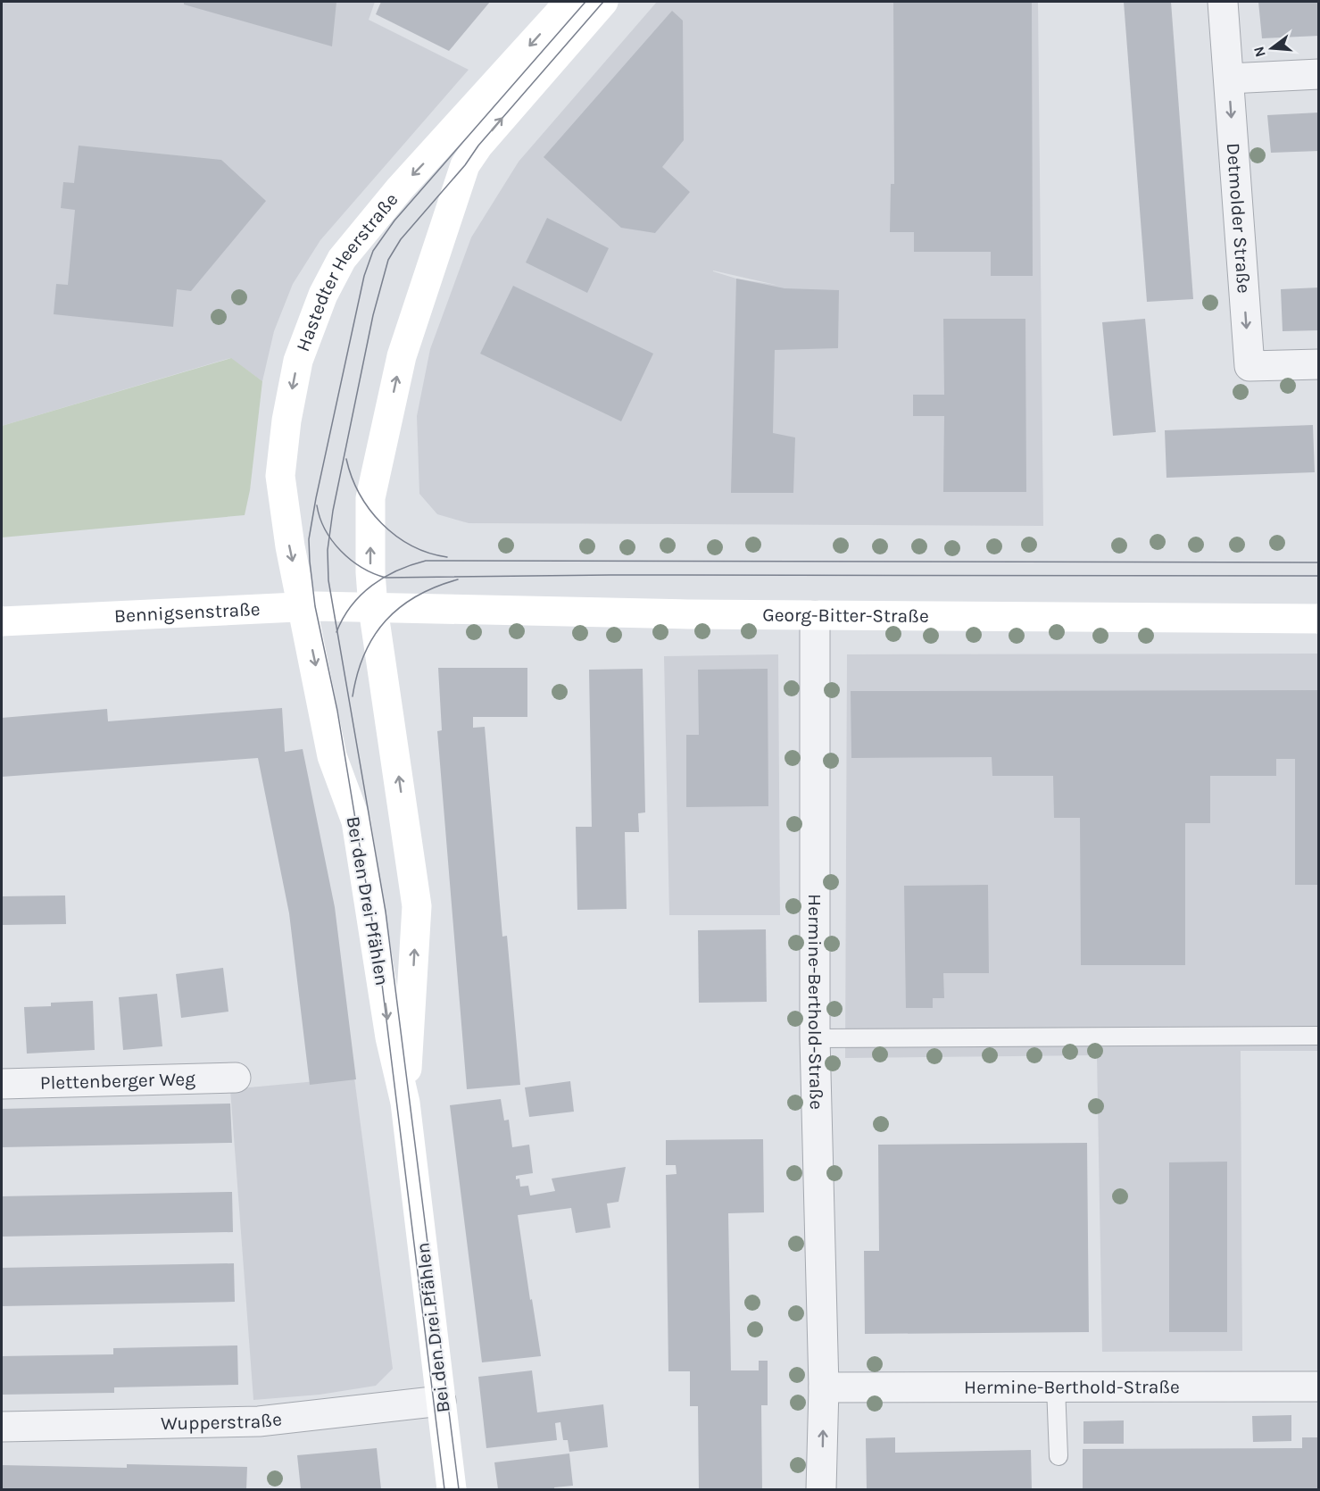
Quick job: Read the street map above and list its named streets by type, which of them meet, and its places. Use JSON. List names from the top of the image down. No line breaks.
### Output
{"streets":{"street":["Detmolder Straße","Hastedter Heerstraße","Bennigsenstraße","Georg-Bitter-Straße","Bei den Drei Pfählen","Hermine-Berthold-Straße","Plettenberger Weg","Wupperstraße"]},"crossings":[["Hastedter Heerstraße","Bennigsenstraße"],["Hastedter Heerstraße","Bei den Drei Pfählen"],["Bennigsenstraße","Georg-Bitter-Straße"],["Bennigsenstraße","Bei den Drei Pfählen"],["Georg-Bitter-Straße","Bei den Drei Pfählen"],["Georg-Bitter-Straße","Hermine-Berthold-Straße"],["Bei den Drei Pfählen","Wupperstraße"]],"one_way":["Detmolder Straße"],"north":"left"}
